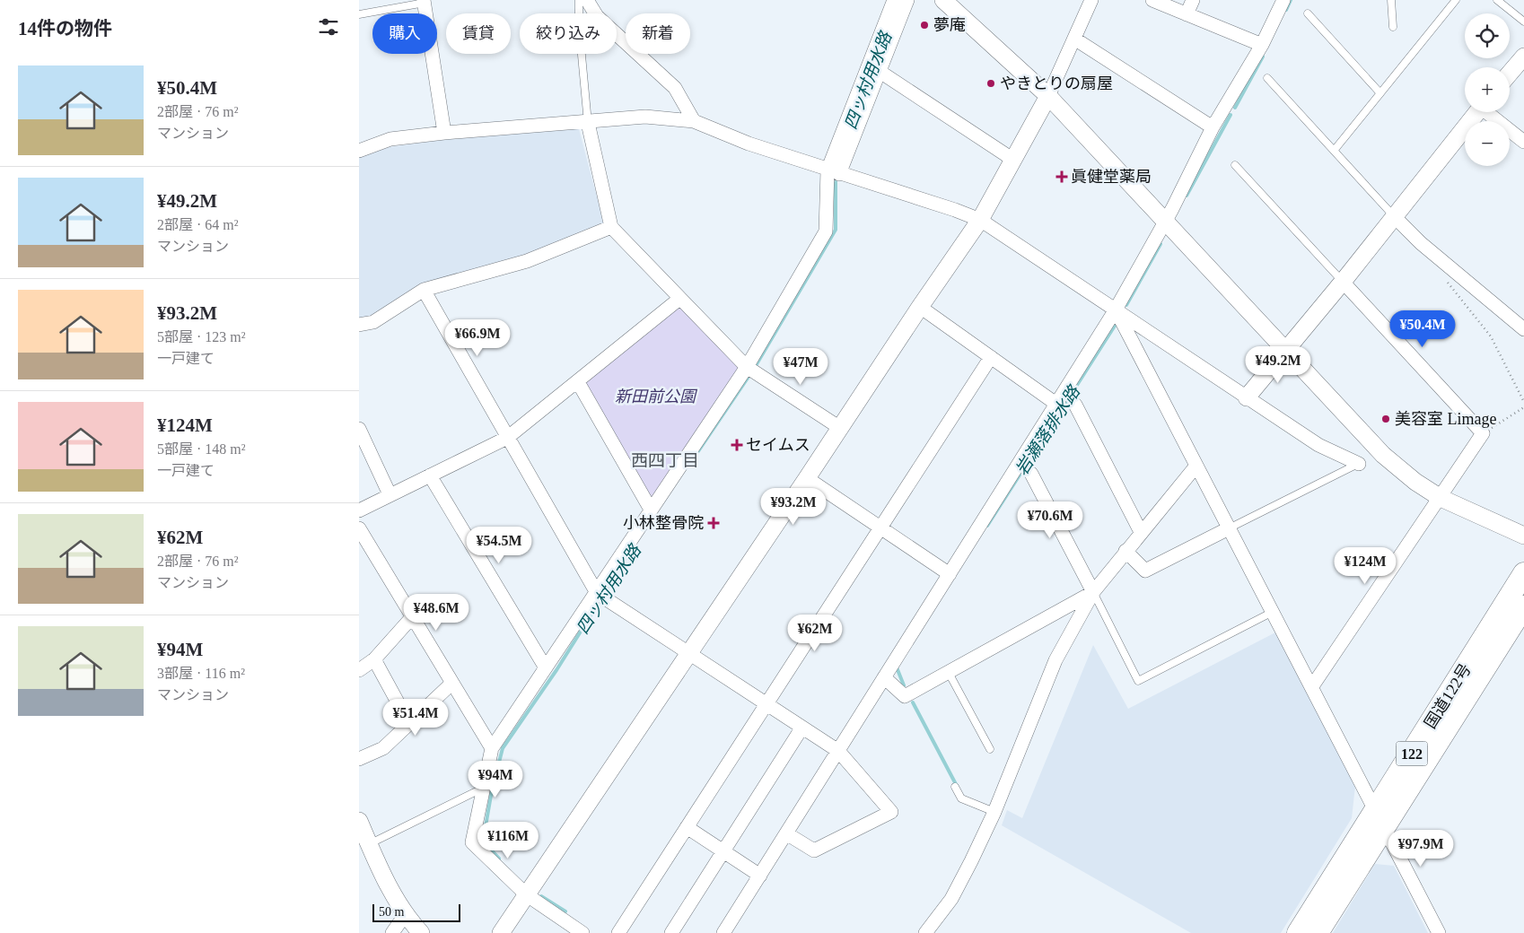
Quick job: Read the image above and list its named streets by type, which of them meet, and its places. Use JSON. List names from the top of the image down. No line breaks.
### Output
{"streets":{"highway":["国道122号","122"]},"districts":["西四丁目"],"water":["四ッ村用水路","岩瀬落排水路"],"parks":["新田前公園"],"places":{"other":["夢庵","やきとりの扇屋","美容室 Limage"],"health":["眞健堂薬局","セイムス","小林整骨院"]},"scale_bar":"50 m","page":{"heading":"14件の物件","map_buttons":["+","−"],"chip":["購入","賃貸","絞り込み","新着"],"list":[{"name":"¥50.4M","note":"2部屋 · 76 m² · マンション"},{"name":"¥49.2M","note":"2部屋 · 64 m² · マンション"},{"name":"¥93.2M","note":"5部屋 · 123 m² · 一戸建て"},{"name":"¥124M","note":"5部屋 · 148 m² · 一戸建て"},{"name":"¥62M","note":"2部屋 · 76 m² · マンション"},{"name":"¥94M","note":"3部屋 · 116 m² · マンション"}],"price":["¥50.4M","¥66.9M","¥49.2M","¥47M","¥93.2M","¥70.6M","¥54.5M","¥124M","¥48.6M","¥62M","¥51.4M","¥94M","¥116M","¥97.9M"],"scale":"50 m"}}
